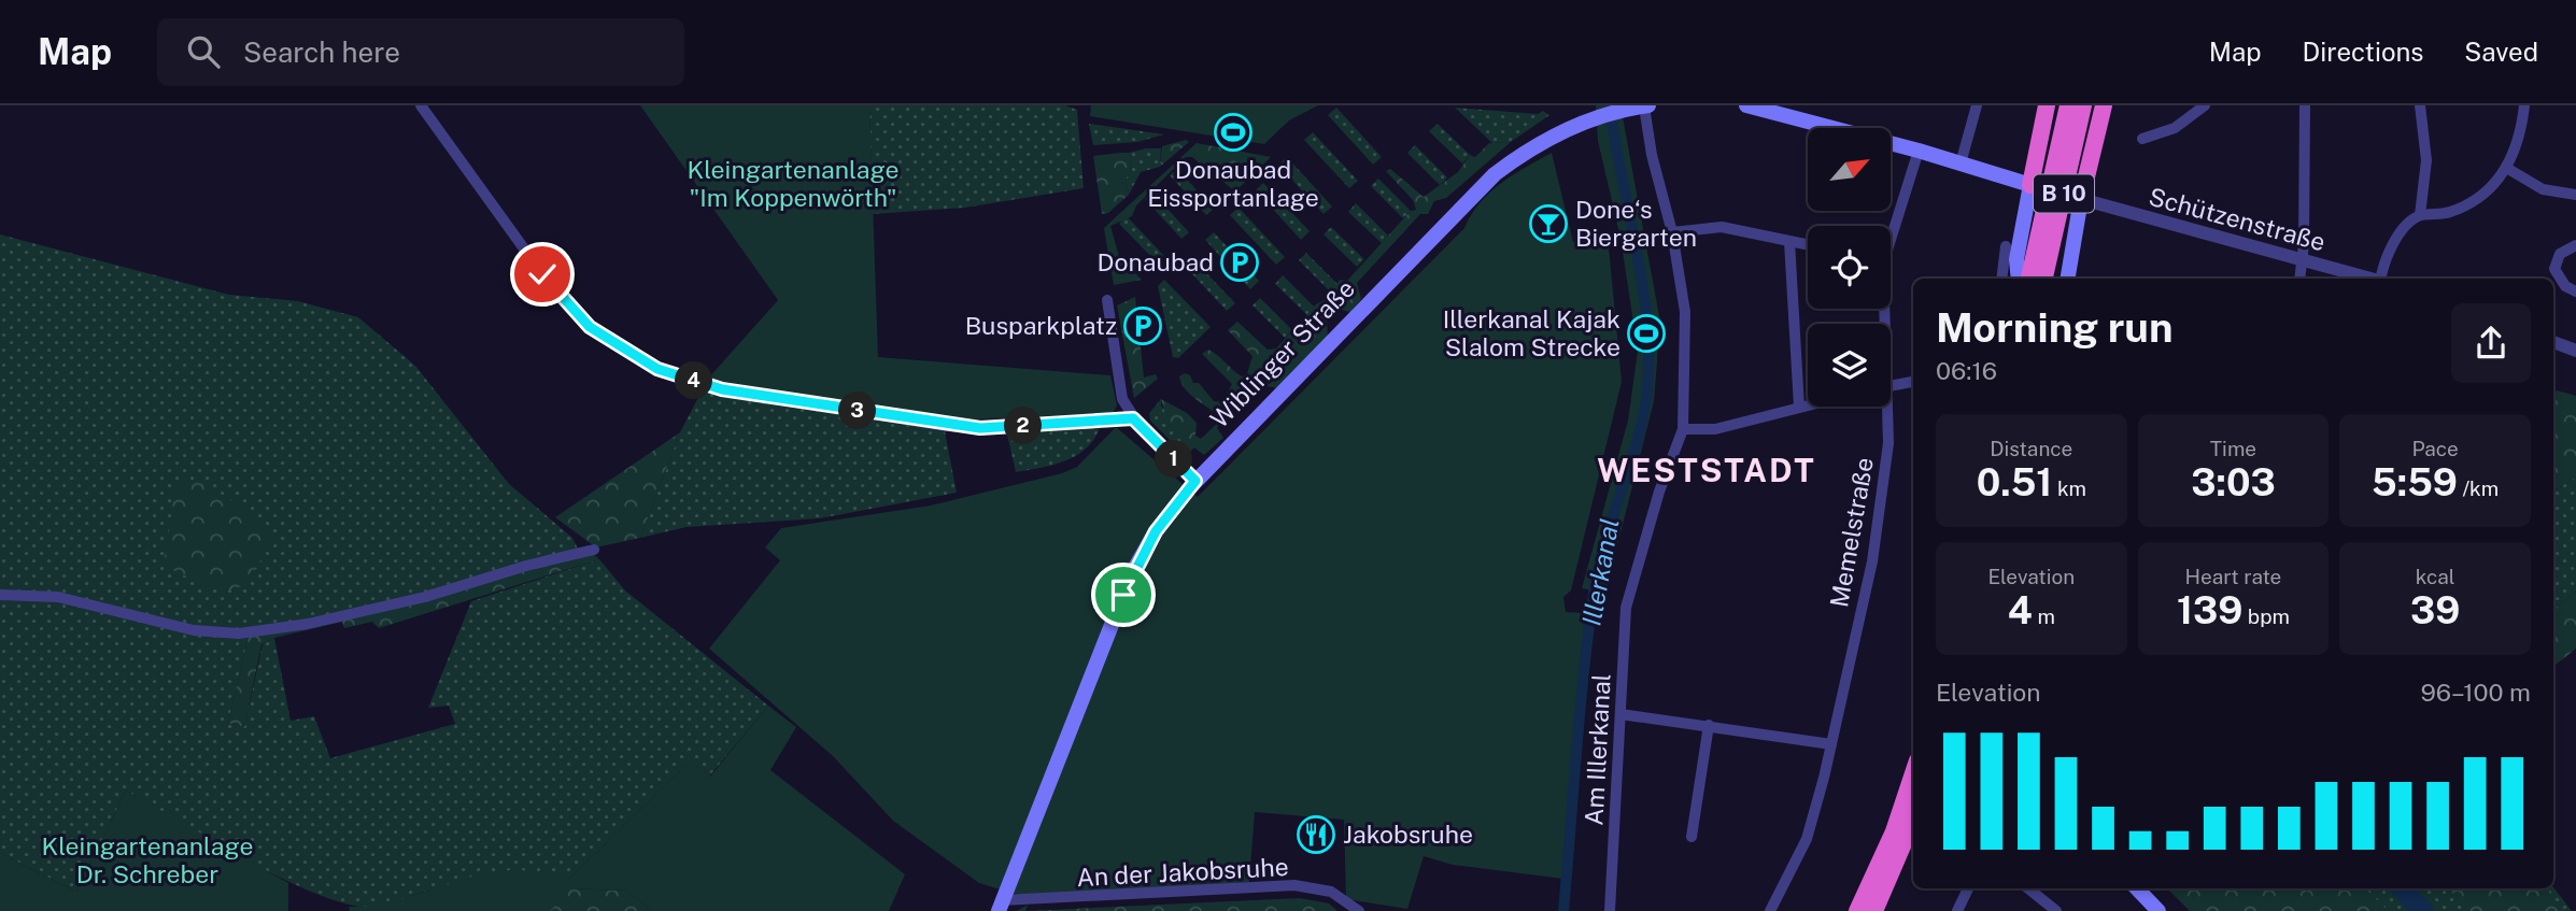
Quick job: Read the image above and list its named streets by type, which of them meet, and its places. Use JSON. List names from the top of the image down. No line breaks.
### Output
{"streets":{"highway":["B 10"],"main road":["Wiblinger Straße"],"street":["Schützenstraße","Memelstraße","Am Illerkanal","An der Jakobsruhe"]},"crossings":[["Wiblinger Straße","Am Illerkanal"],["Wiblinger Straße","An der Jakobsruhe"]],"districts":["WESTSTADT"],"water":["Illerkanal"],"parks":["Kleingartenanlage \"Im Koppenwörth\"","Kleingartenanlage Dr. Schreber"],"places":{"sports":["Donaubad Eissportanlage","Illerkanal Kajak Slalom Strecke"],"bar":["Done‘s Biergarten"],"parking":["Donaubad","Busparkplatz"],"restaurant":["Jakobsruhe"]},"north":"top right","page":{"header":"Map","search":"Search here","nav":["Map","Directions","Saved"],"heading":["Morning run","06:16"],"pins":["4","3","2","1"],"stats":[["Distance","0.51 km"],["Time","3:03"],["Pace","5:59 /km"],["Elevation","4 m"],["Heart rate","139 bpm"],["kcal","39"]],"chart":["Elevation","96–100 m"]}}
